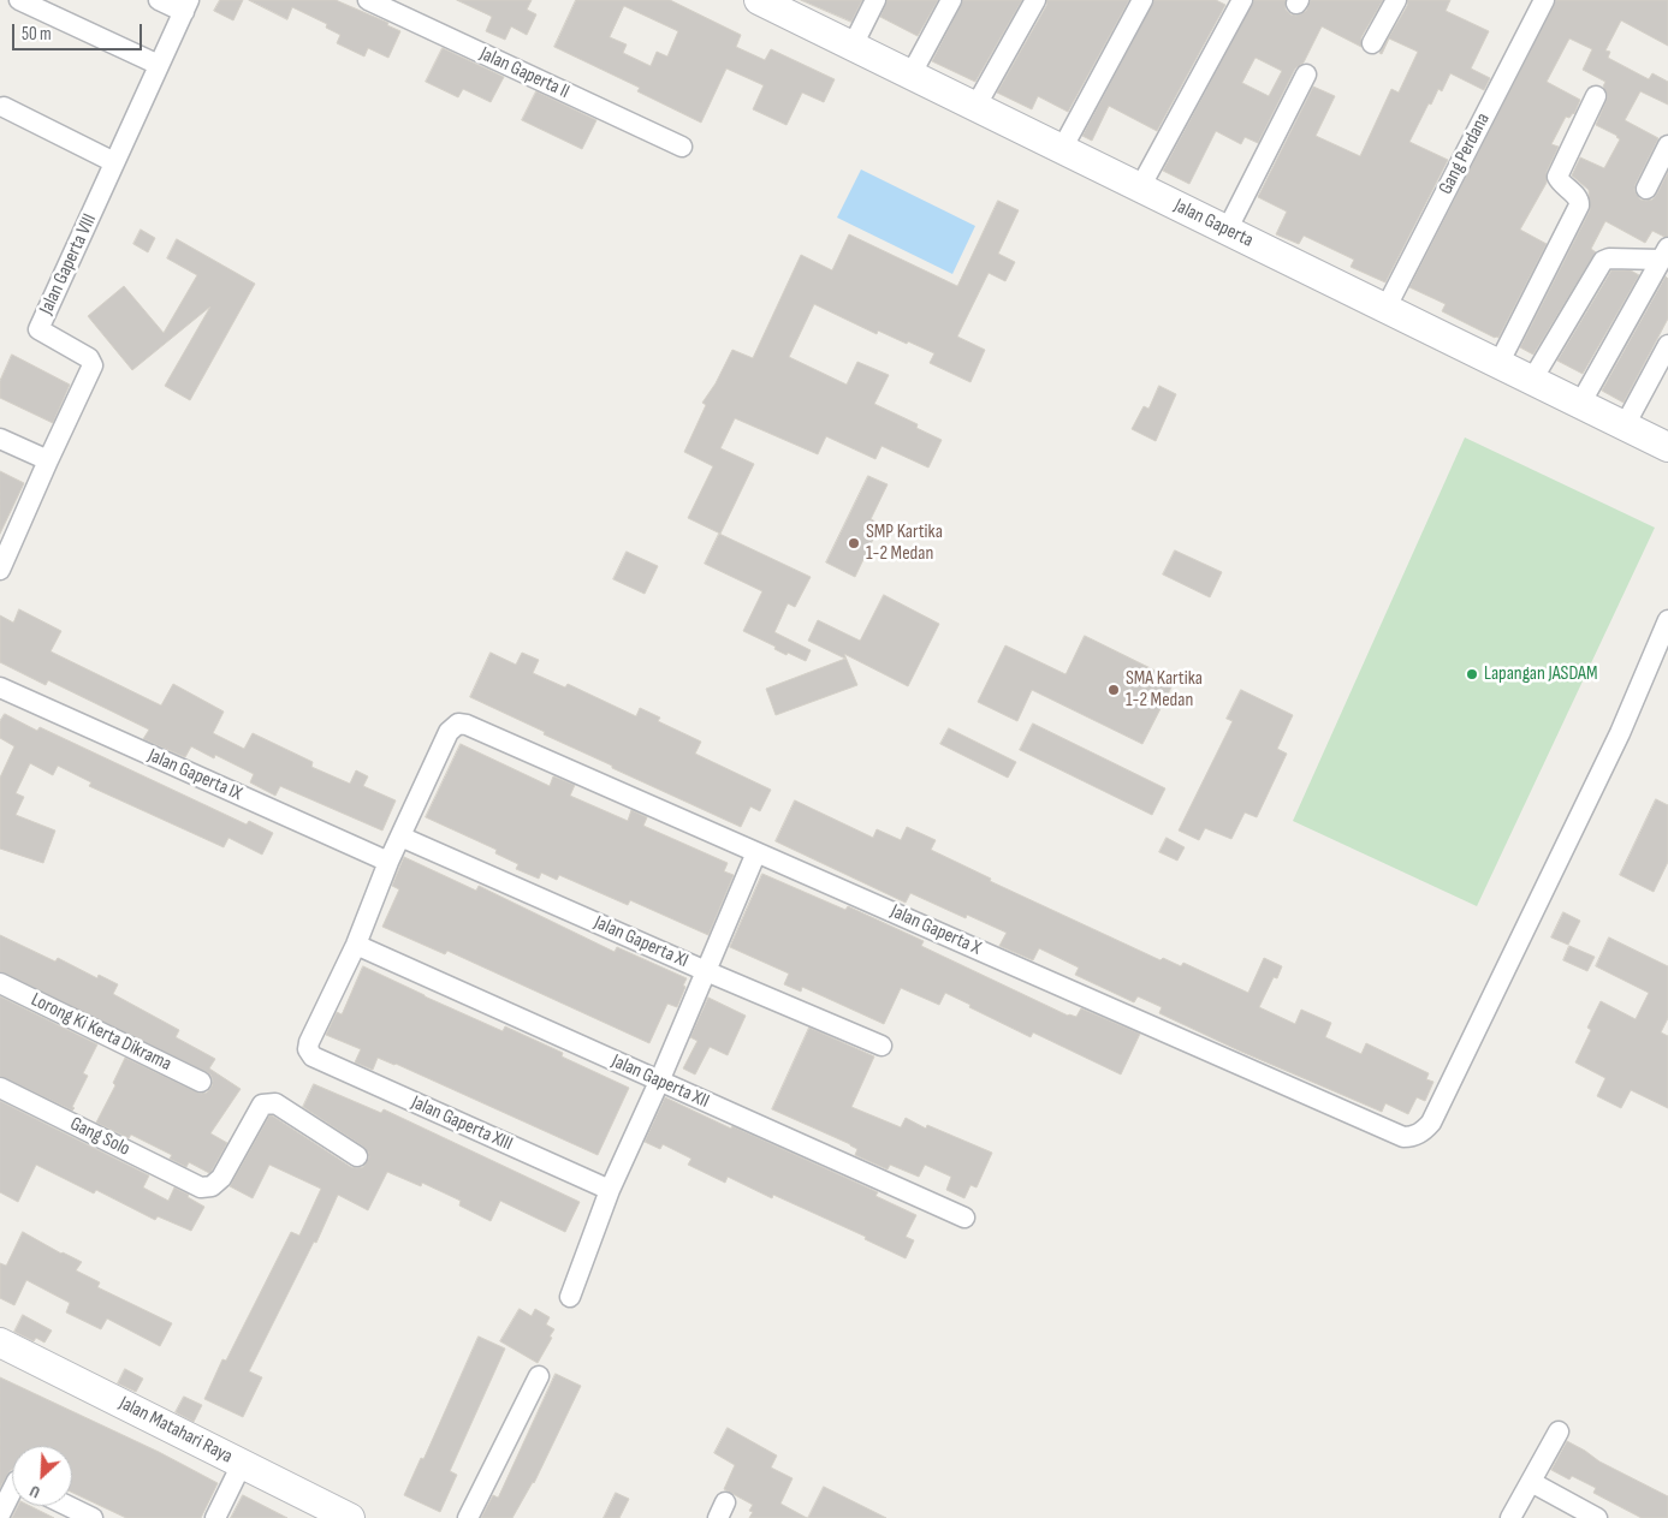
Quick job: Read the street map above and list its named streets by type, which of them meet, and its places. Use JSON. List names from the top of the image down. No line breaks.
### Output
{"streets":{"street":["Jalan Gaperta II","Gang Perdana","Jalan Gaperta","Jalan Gaperta VIII","Jalan Gaperta IX","Jalan Gaperta X","Jalan Gaperta XI","Lorong Ki Kerta Dikrama","Jalan Gaperta XII","Jalan Gaperta XIII","Gang Solo","Jalan Matahari Raya"]},"crossings":[["Gang Perdana","Jalan Gaperta"],["Jalan Gaperta X","Jalan Gaperta XI"],["Jalan Gaperta XII","Jalan Gaperta XIII"]],"places":["SMP Kartika 1-2 Medan","Lapangan JASDAM","SMA Kartika 1-2 Medan"],"scale_bar":"50 m","north":"bottom left"}
